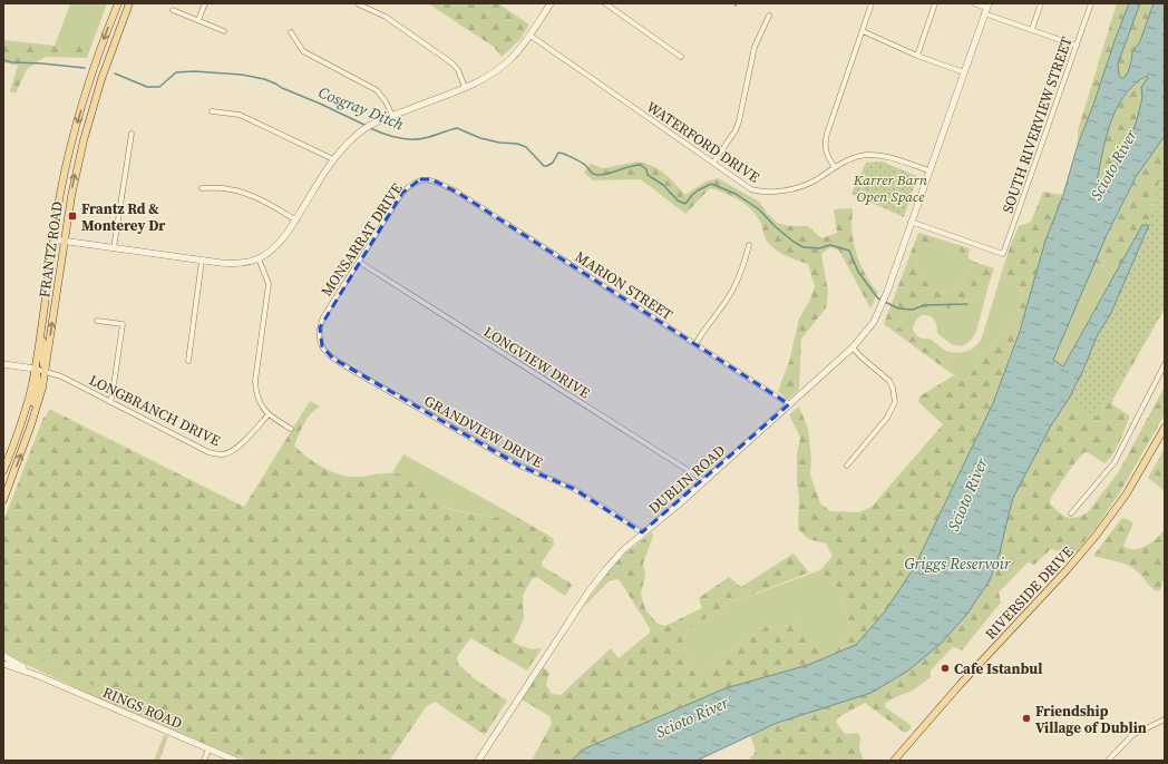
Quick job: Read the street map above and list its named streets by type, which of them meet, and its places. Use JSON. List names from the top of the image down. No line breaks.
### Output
{"streets":{"main road":["FRANTZ ROAD","DUBLIN ROAD","RIVERSIDE DRIVE","RINGS ROAD"],"street":["SOUTH RIVERVIEW STREET","WATERFORD DRIVE","MONSARRAT DRIVE","MARION STREET","LONGVIEW DRIVE","LONGBRANCH DRIVE","GRANDVIEW DRIVE"]},"crossings":[["SOUTH RIVERVIEW STREET","DUBLIN ROAD"],["WATERFORD DRIVE","DUBLIN ROAD"],["MONSARRAT DRIVE","MARION STREET"],["MONSARRAT DRIVE","LONGVIEW DRIVE"],["MONSARRAT DRIVE","GRANDVIEW DRIVE"],["FRANTZ ROAD","LONGBRANCH DRIVE"],["MARION STREET","DUBLIN ROAD"],["LONGVIEW DRIVE","DUBLIN ROAD"],["GRANDVIEW DRIVE","DUBLIN ROAD"]],"water":["Cosgray Ditch","Scioto River","Griggs Reservoir"],"parks":["Karrer Barn Open Space"],"places":{"transit":["Frantz Rd & Monterey Dr"],"other":["Cafe Istanbul","Friendship Village of Dublin"]}}
